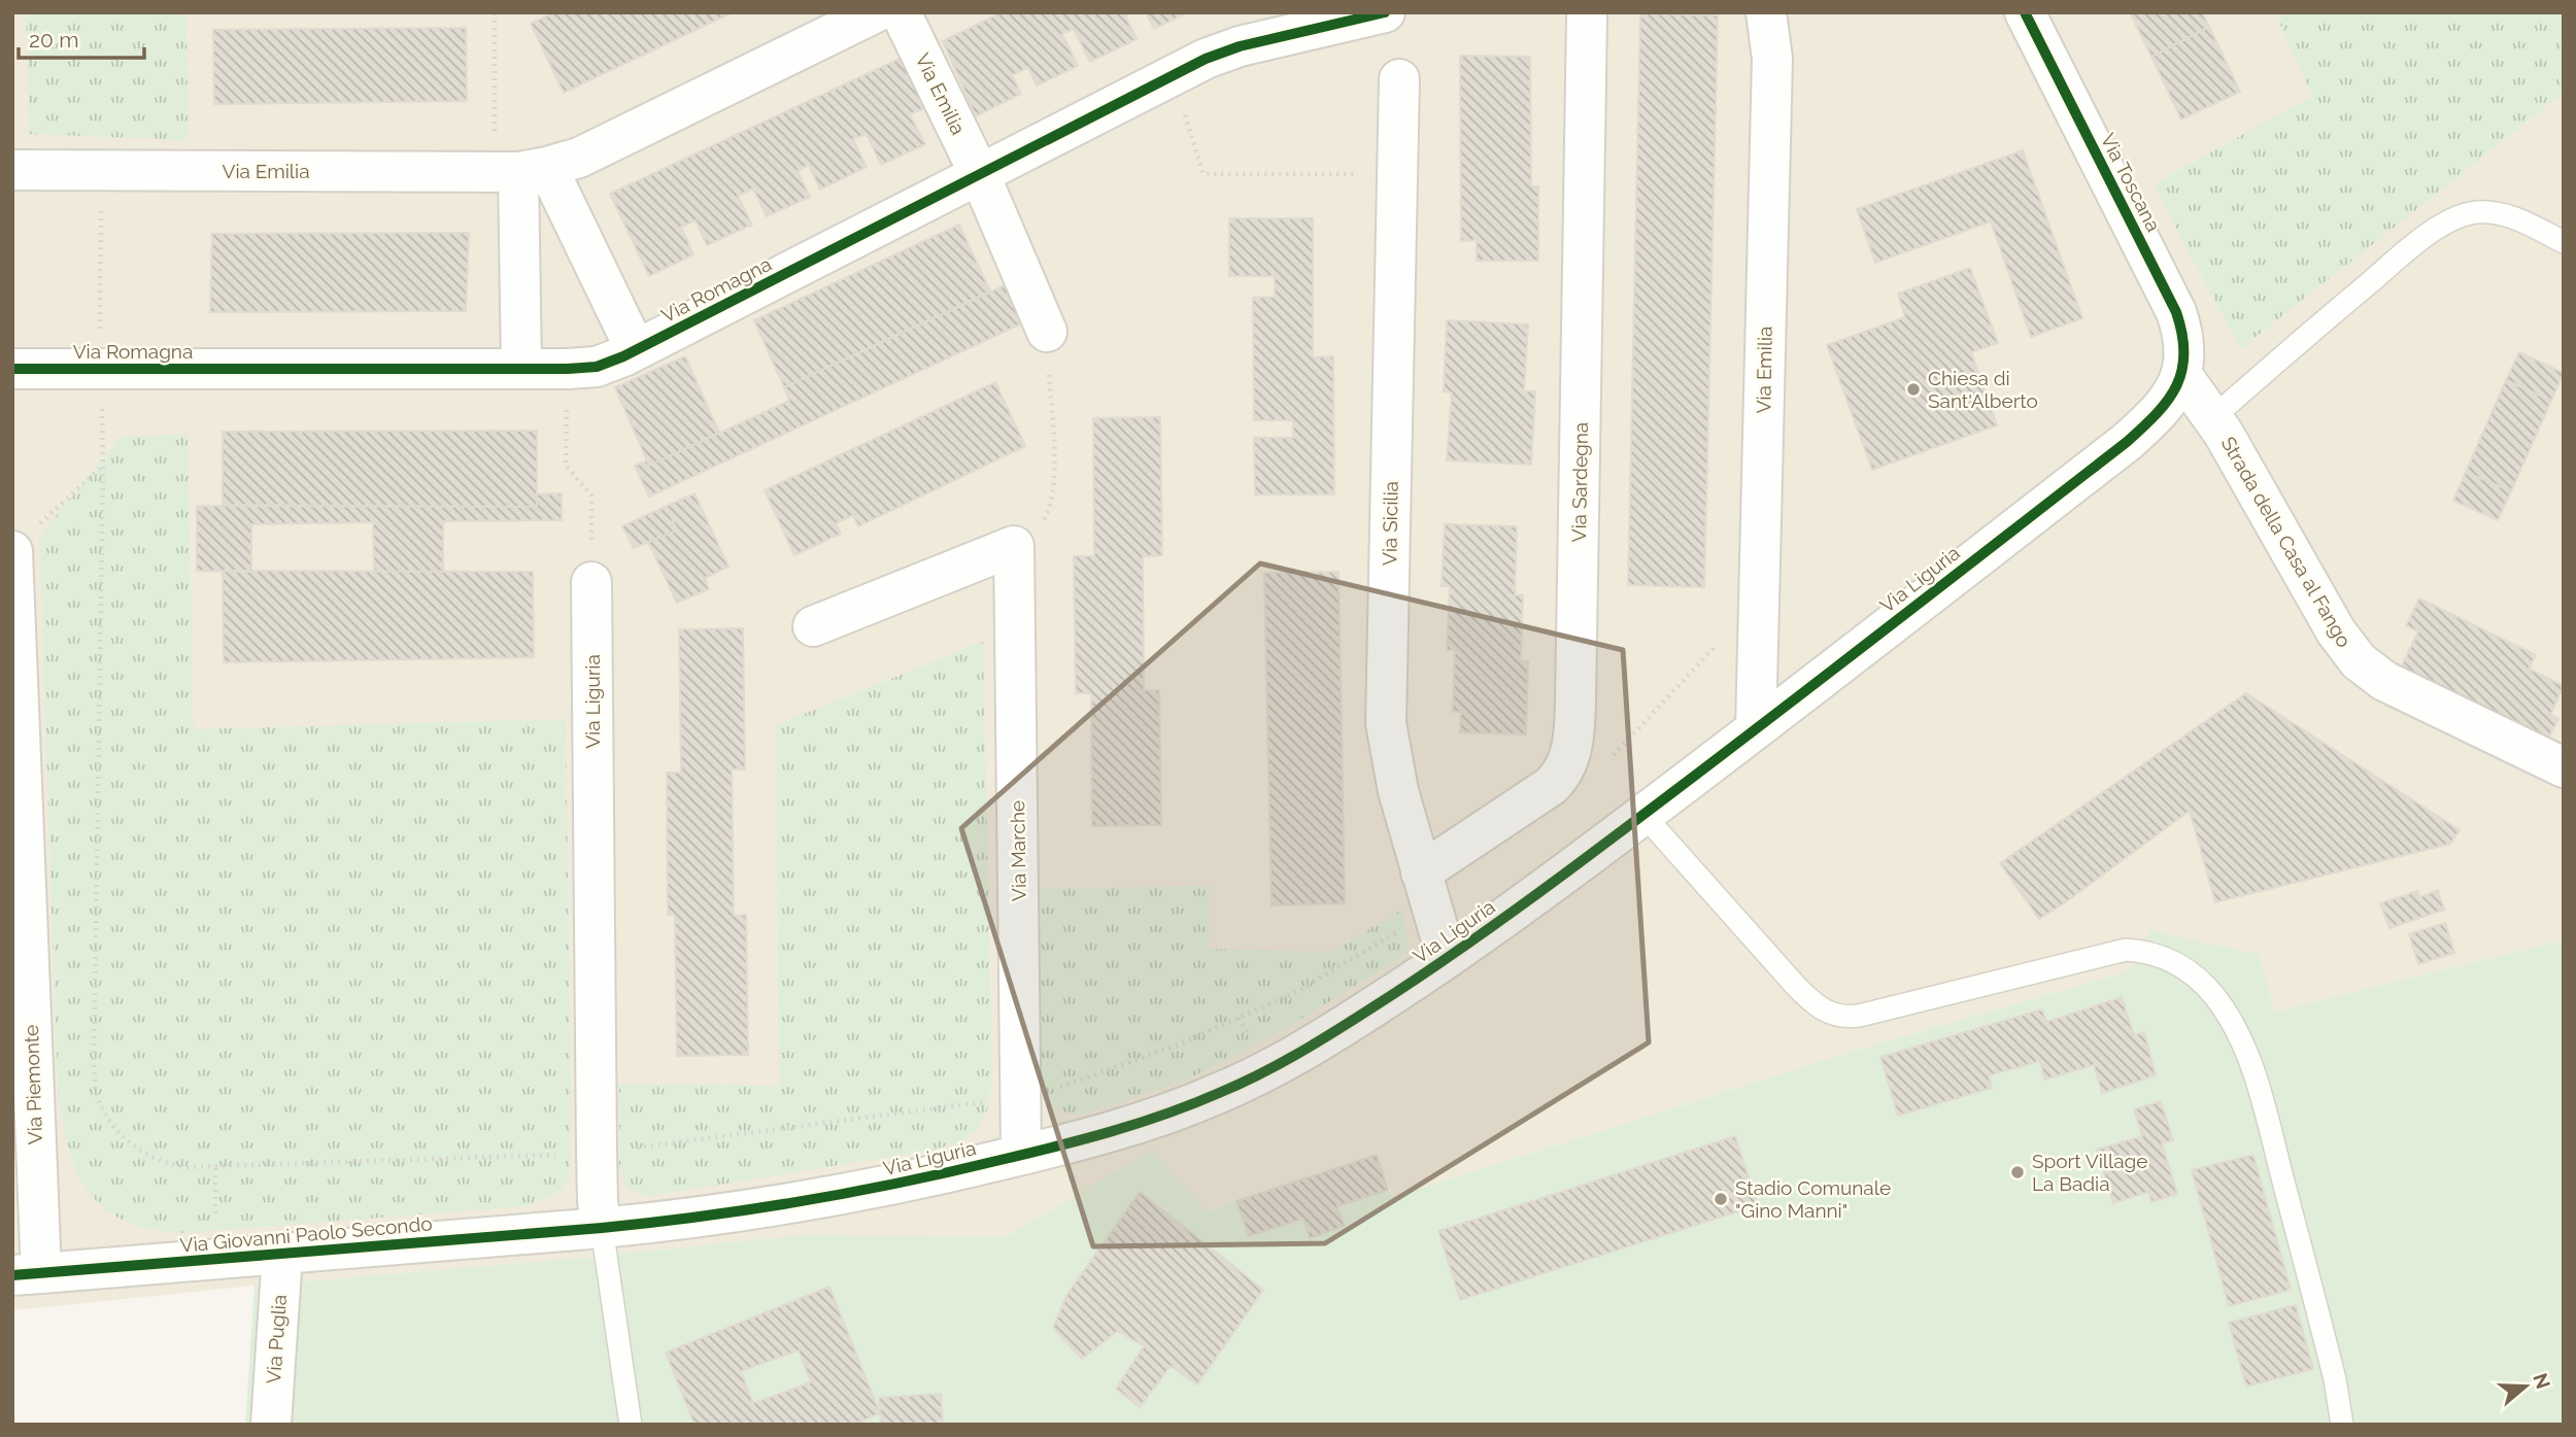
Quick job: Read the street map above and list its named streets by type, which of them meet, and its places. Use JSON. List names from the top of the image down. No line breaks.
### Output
{"streets":{"street":["Via Emilia","Via Toscana","Via Romagna","Via Sardegna","Via Sicilia","Strada della Casa al Fango","Via Liguria","Via Marche","Via Piemonte","Via Giovanni Paolo Secondo","Via Puglia"]},"crossings":[["Via Emilia","Via Romagna"],["Via Emilia","Via Liguria"],["Via Toscana","Strada della Casa al Fango"],["Via Toscana","Via Liguria"],["Via Sardegna","Via Sicilia"],["Via Sicilia","Via Liguria"],["Strada della Casa al Fango","Via Liguria"],["Via Liguria","Via Marche"],["Via Liguria","Via Giovanni Paolo Secondo"],["Via Piemonte","Via Giovanni Paolo Secondo"],["Via Giovanni Paolo Secondo","Via Puglia"]],"places":["Chiesa di Sant'Alberto","Sport Village La Badia","Stadio Comunale \"Gino Manni\""],"scale_bar":"20 m","north":"right"}
